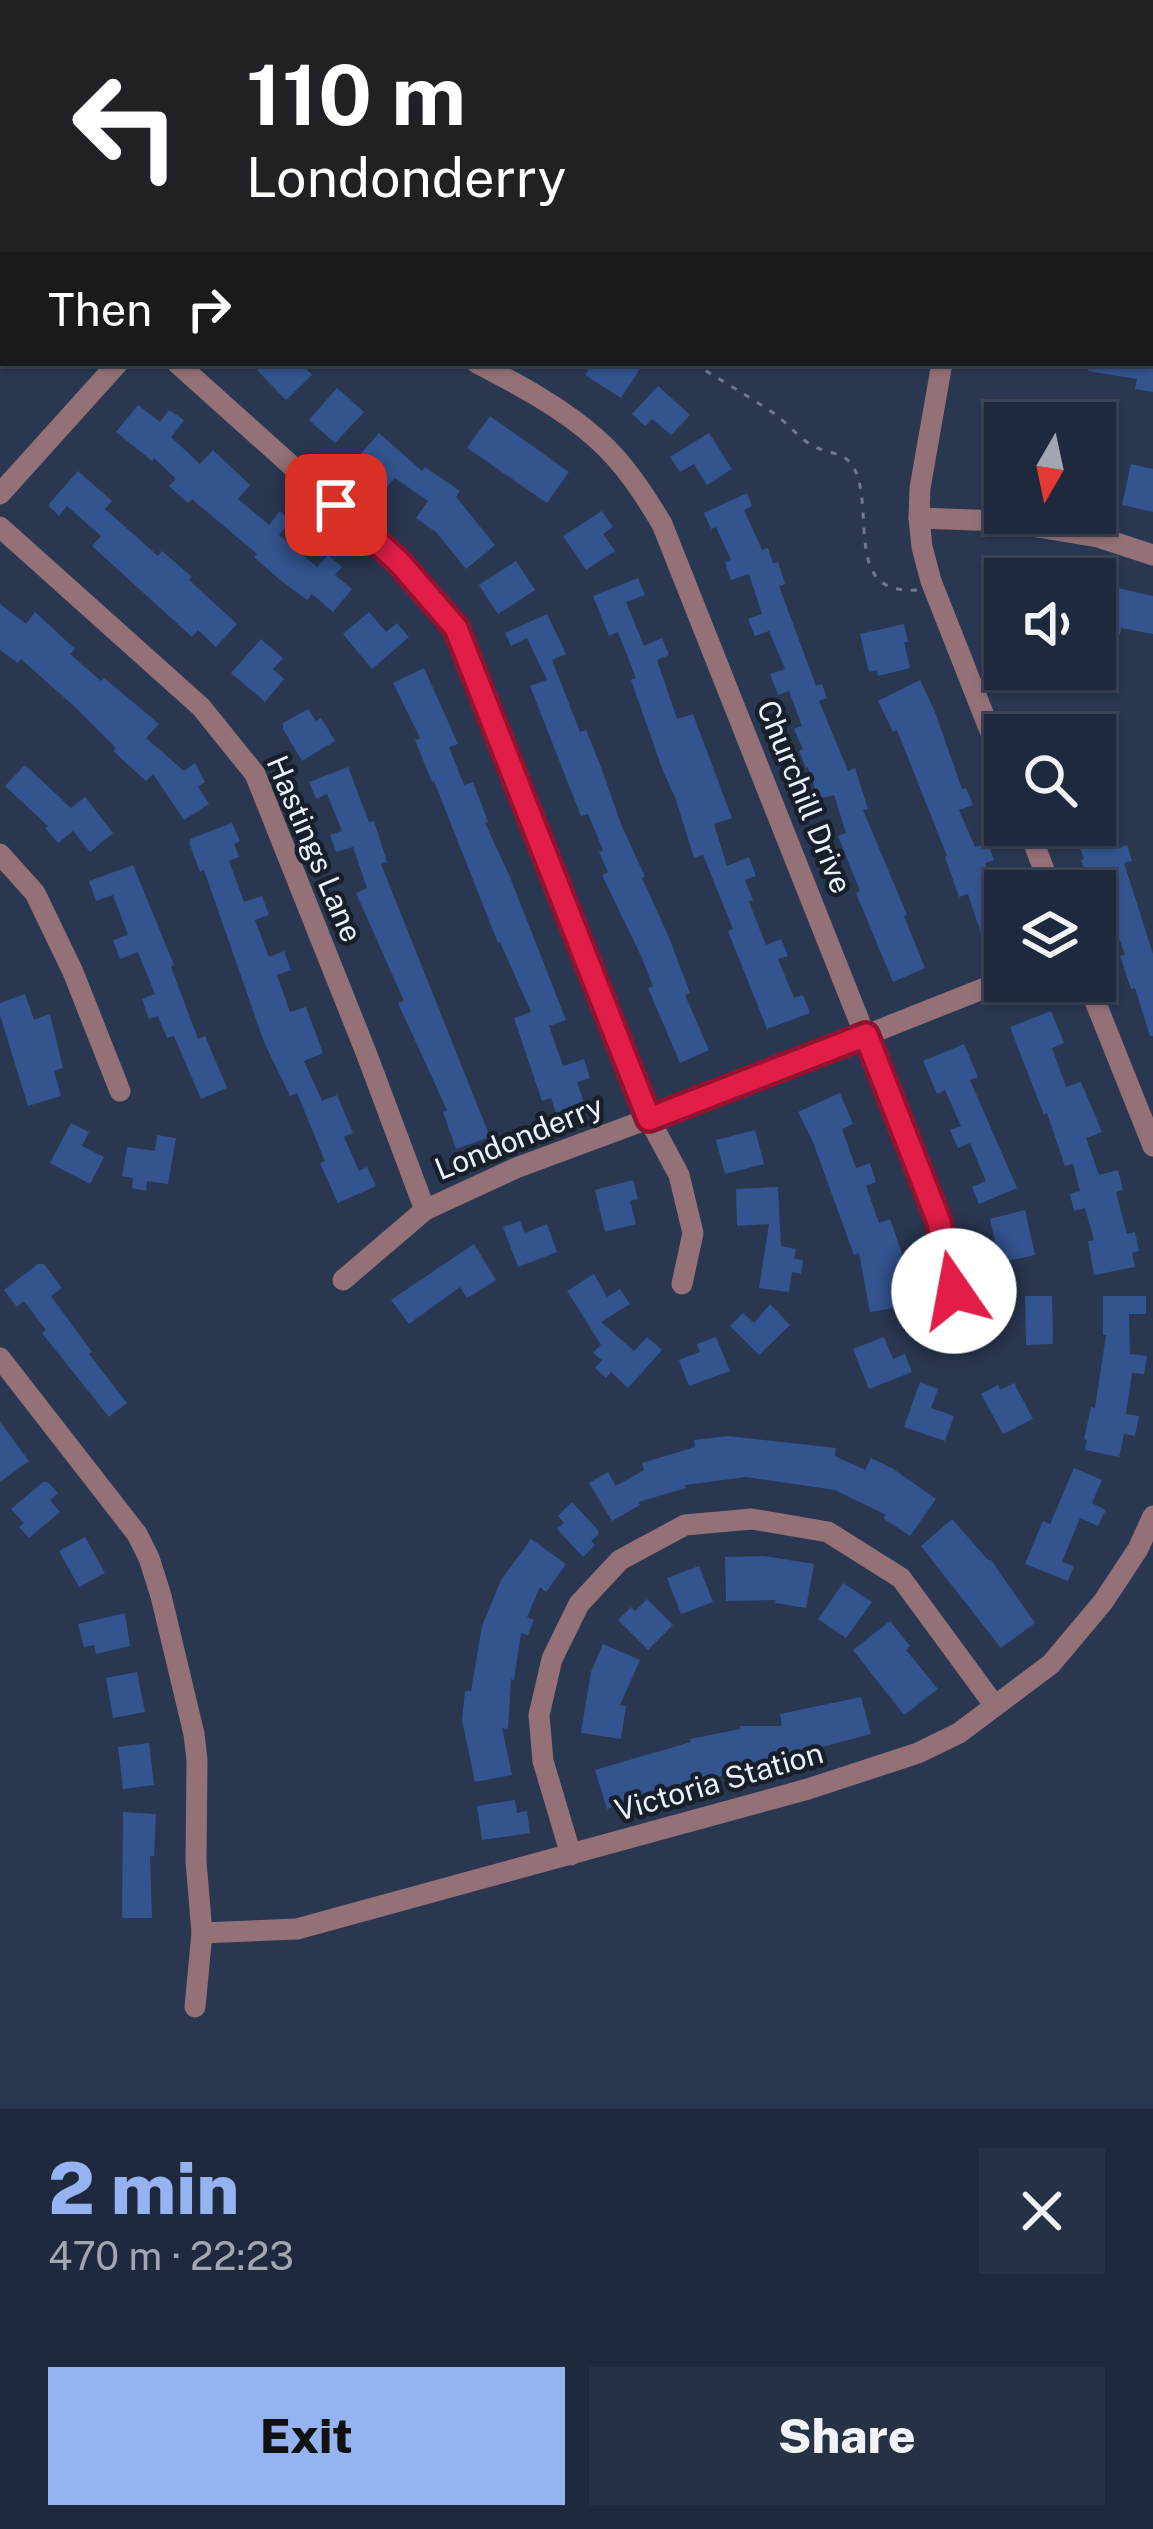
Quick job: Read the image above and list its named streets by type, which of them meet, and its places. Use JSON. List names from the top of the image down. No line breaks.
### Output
{"streets":{"street":["Churchill Drive","Hastings Lane","Londonderry","Victoria Station"]},"crossings":[["Churchill Drive","Londonderry"],["Hastings Lane","Londonderry"]],"north":"bottom","page":{"turn":["110 m","Londonderry"],"then":"Then","heading":["2 min","470 m · 22:23"],"buttons":["Exit","Share"]}}
